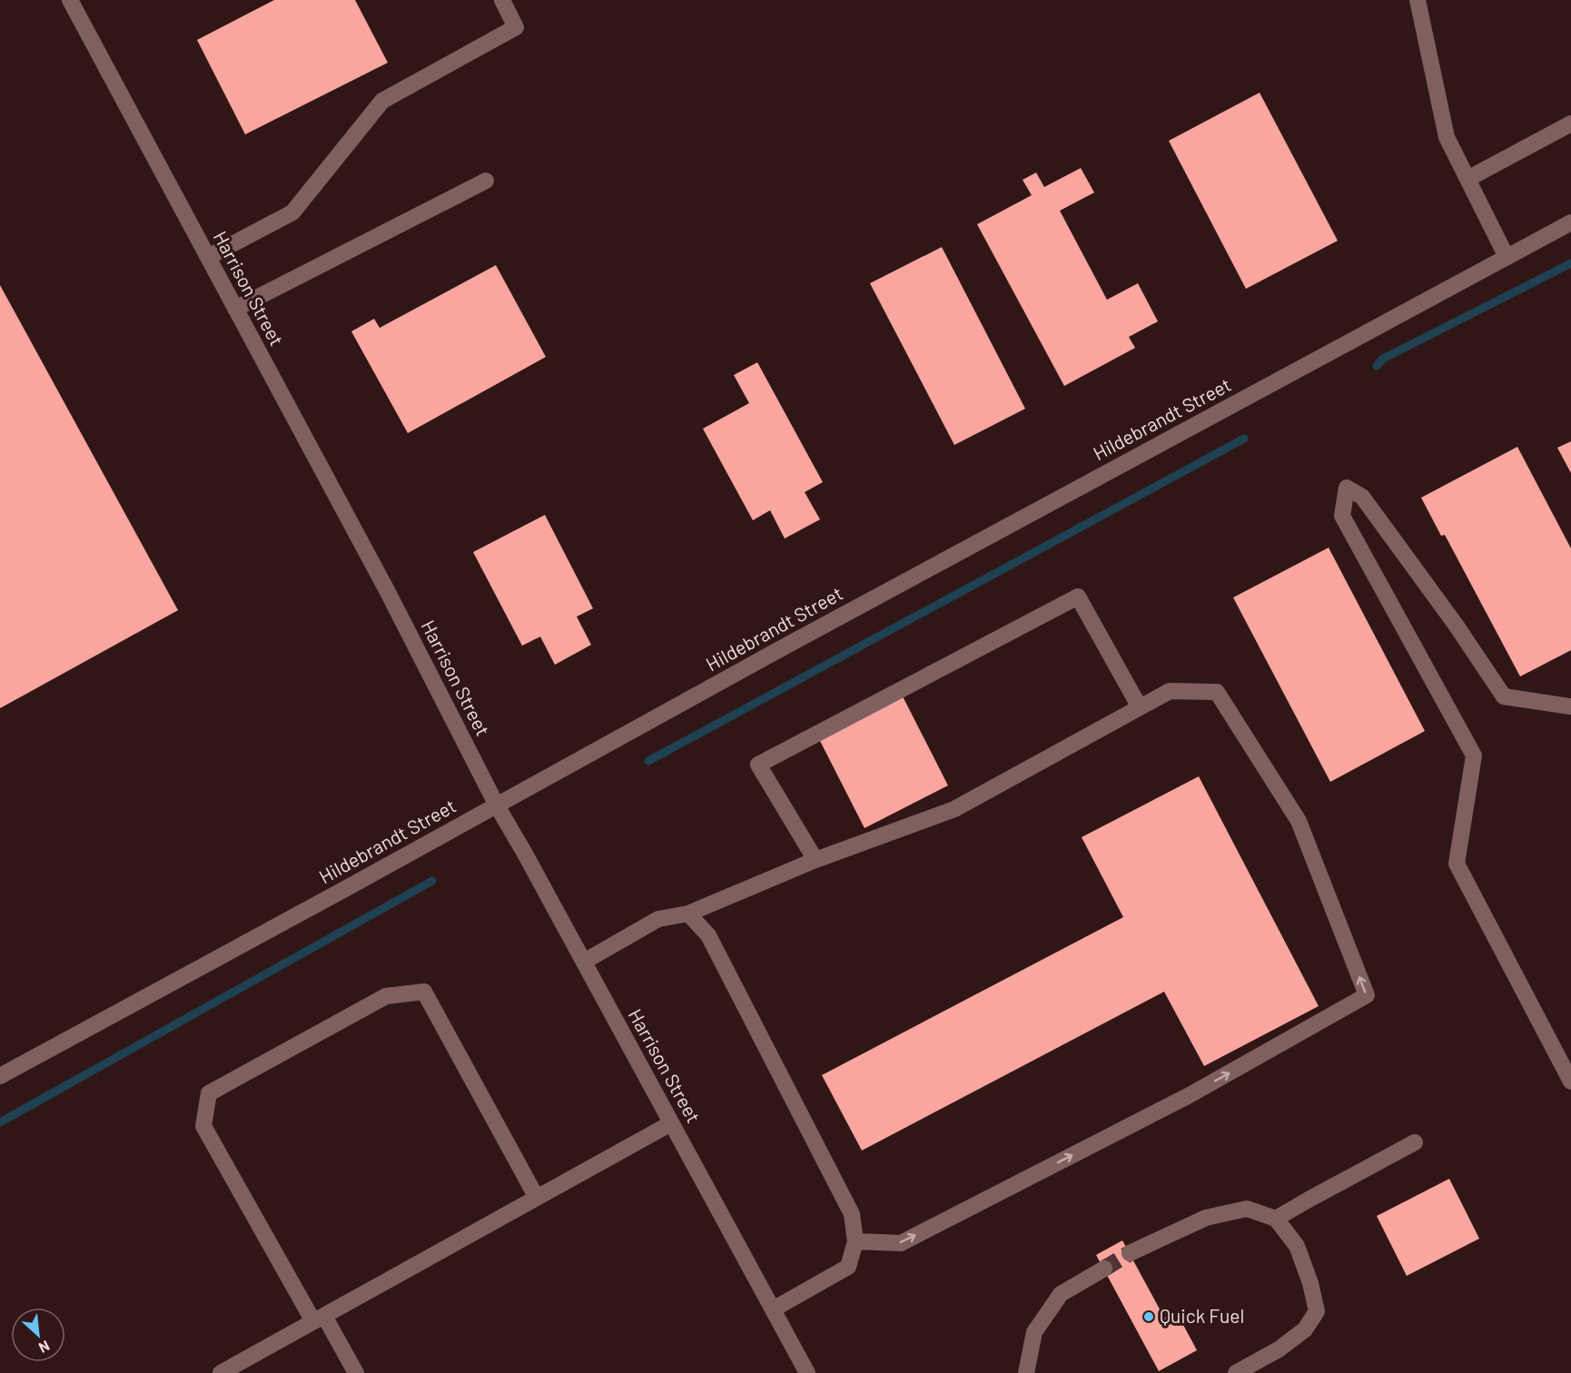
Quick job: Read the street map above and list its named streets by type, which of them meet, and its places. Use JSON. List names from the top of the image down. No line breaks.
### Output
{"streets":{"street":["Harrison Street","Hildebrandt Street"]},"crossings":[["Harrison Street","Hildebrandt Street"]],"places":["Quick Fuel"],"north":"bottom right"}
